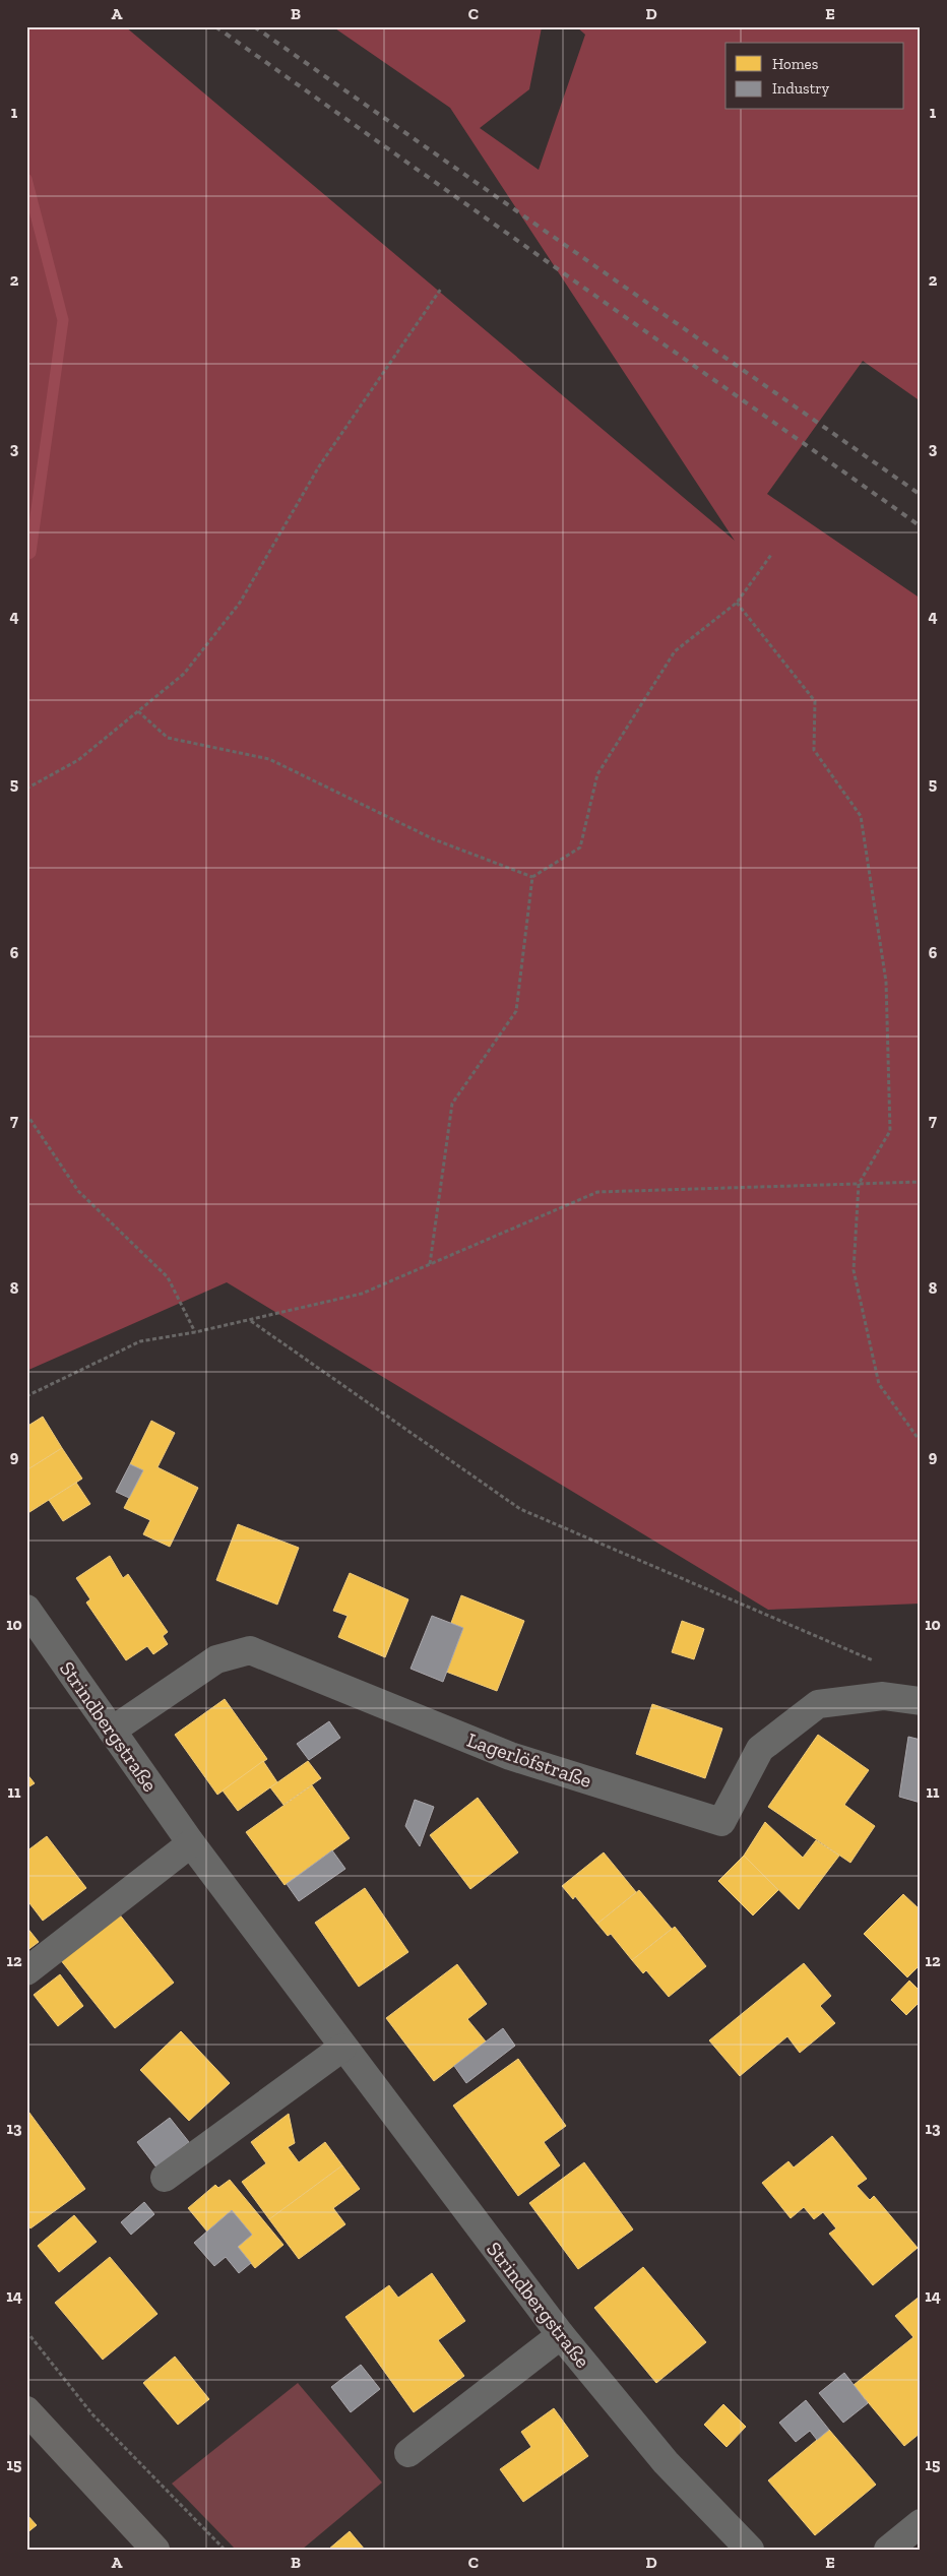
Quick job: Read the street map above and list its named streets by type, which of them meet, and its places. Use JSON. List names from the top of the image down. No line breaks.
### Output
{"streets":{"street":["Strindbergstraße","Lagerlöfstraße"]},"crossings":[["Strindbergstraße","Lagerlöfstraße"]],"legend":["Homes","Industry"],"grid":{"columns":["A","B","C","D","E"],"rows":["1","2","3","4","5","6","7","8","9","10","11","12","13","14","15"]}}
